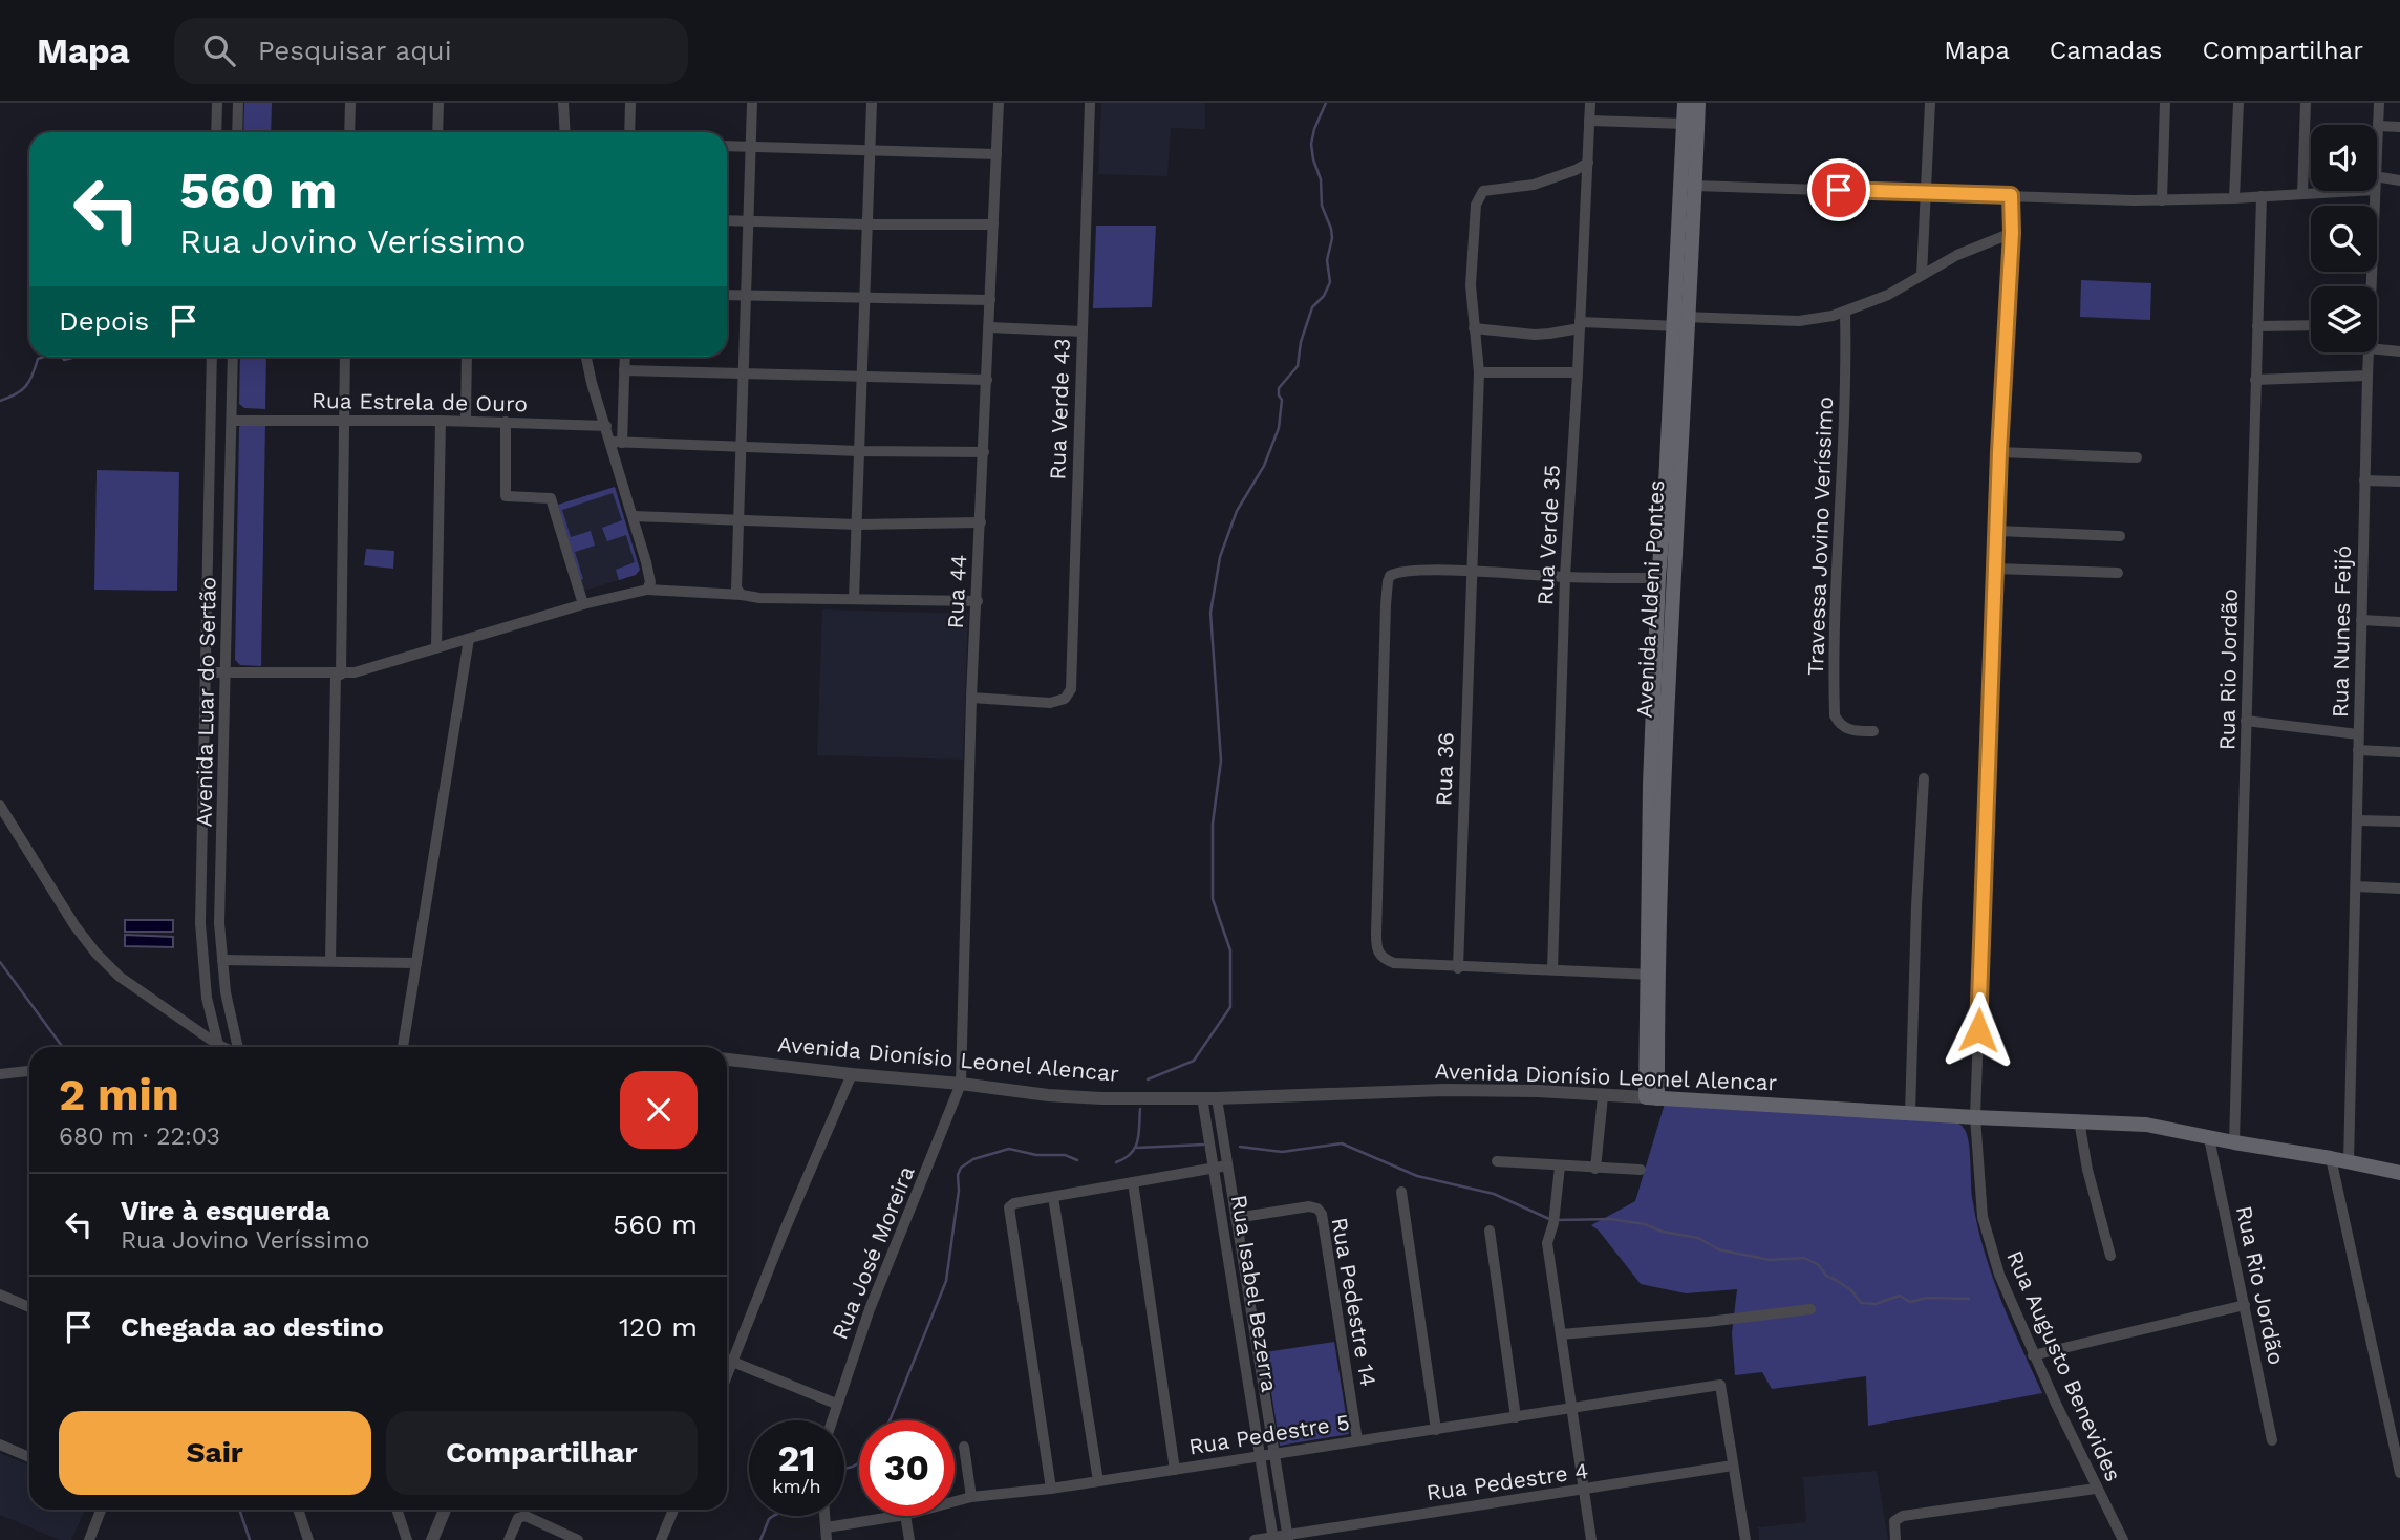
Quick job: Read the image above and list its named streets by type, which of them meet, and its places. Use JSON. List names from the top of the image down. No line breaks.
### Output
{"streets":{"main road":["Avenida Aldeni Pontes","Avenida Dionísio Leonel Alencar"],"street":["Rua Estrela de Ouro","Rua Verde 43","Rua Verde 35","Travessa Jovino Veríssimo","Rua 44","Rua Nunes Feijó","Rua Rio Jordão","Avenida Luar do Sertão","Rua 36","Rua José Moreira","Rua Isabel Bezerra","Rua Pedestre 14","Rua Augusto Benevides","Rua Pedestre 5","Rua Pedestre 4"]},"crossings":[["Rua Estrela de Ouro","Avenida Luar do Sertão"],["Rua Verde 43","Rua 44"],["Rua Verde 35","Rua 36"],["Rua 44","Avenida Dionísio Leonel Alencar"],["Rua 44","Rua José Moreira"],["Avenida Aldeni Pontes","Avenida Dionísio Leonel Alencar"],["Rua Nunes Feijó","Avenida Dionísio Leonel Alencar"],["Rua Rio Jordão","Avenida Dionísio Leonel Alencar"],["Avenida Dionísio Leonel Alencar","Rua José Moreira"],["Avenida Dionísio Leonel Alencar","Rua Isabel Bezerra"],["Avenida Dionísio Leonel Alencar","Rua Augusto Benevides"],["Rua Isabel Bezerra","Rua Pedestre 14"],["Rua Isabel Bezerra","Rua Pedestre 5"],["Rua Isabel Bezerra","Rua Pedestre 4"],["Rua Pedestre 14","Rua Pedestre 5"],["Rua Pedestre 5","Rua Pedestre 4"]],"page":{"header":"Mapa","search":"Pesquisar aqui","nav":["Mapa","Camadas","Compartilhar"],"turn":["560 m","Rua Jovino Veríssimo"],"then":"Depois","heading":["2 min","680 m · 22:03"],"list":[{"name":"Vire à esquerda","note":"Rua Jovino Veríssimo","value":"560 m"},{"name":"Chegada ao destino","value":"120 m"}],"buttons":["Sair","Compartilhar"],"speed":"21 km/h","limit":"30"}}
